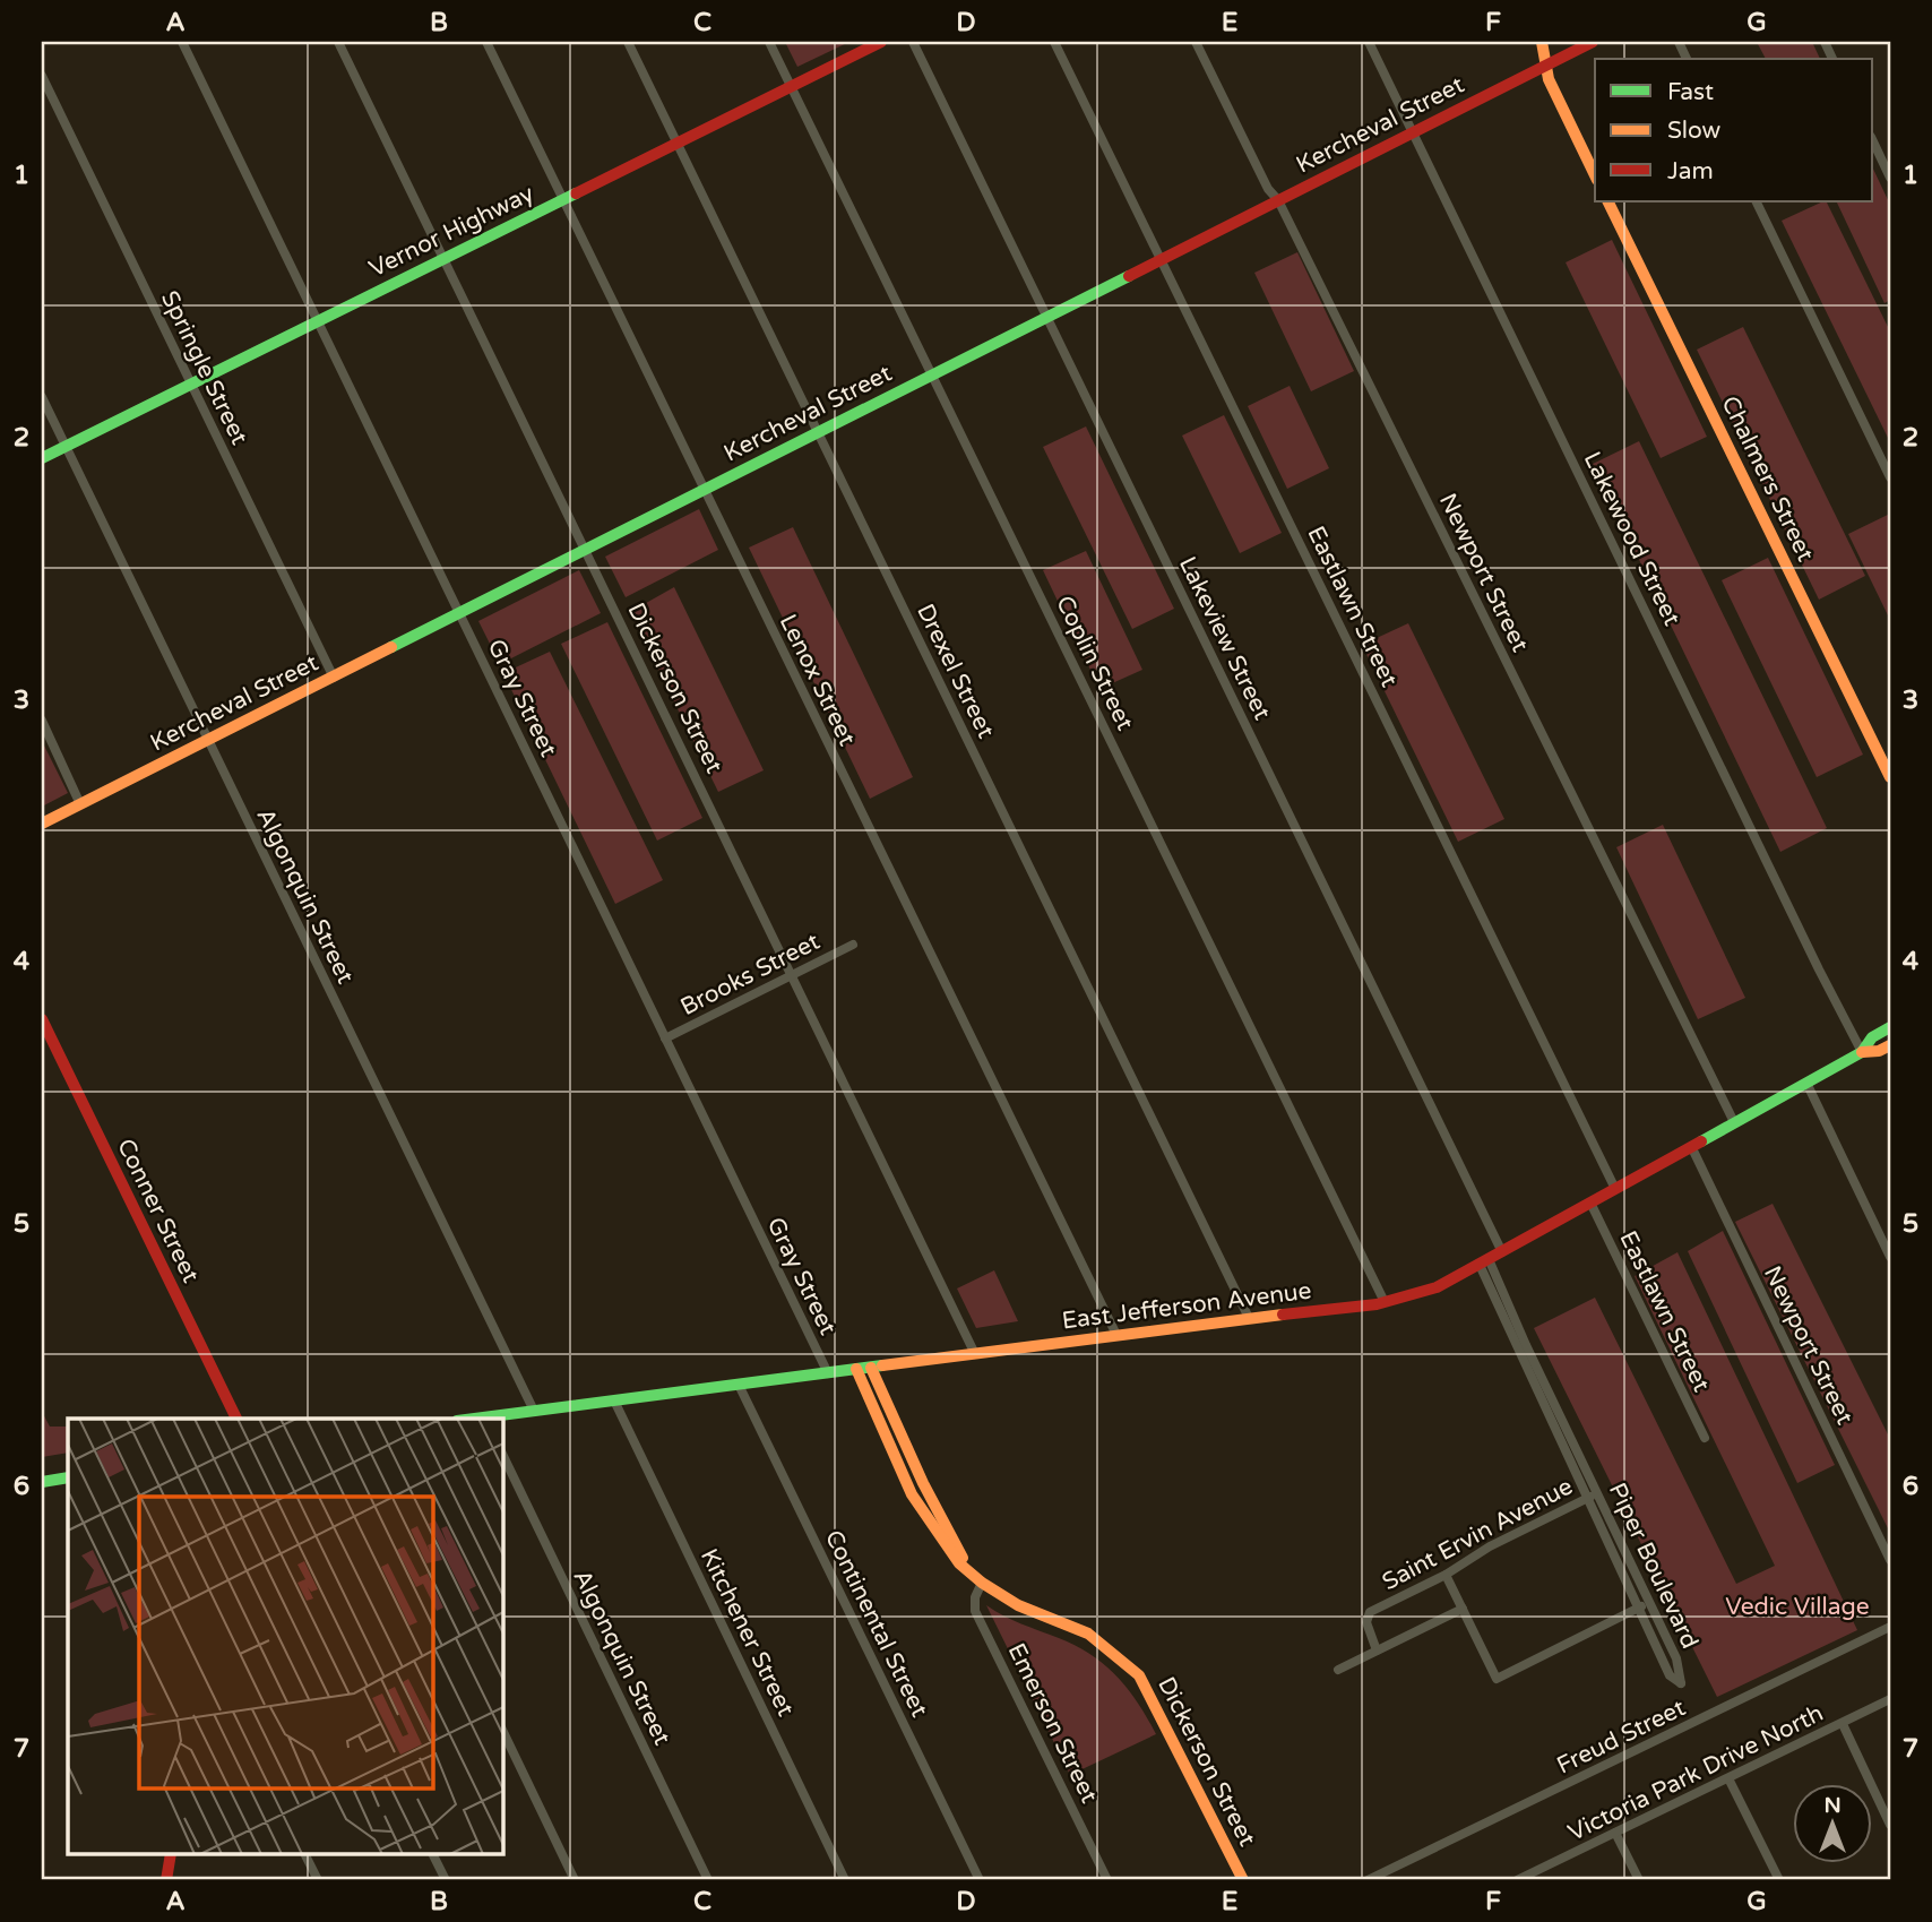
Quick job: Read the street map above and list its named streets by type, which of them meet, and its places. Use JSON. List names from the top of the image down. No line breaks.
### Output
{"streets":{"street":["Kercheval Street","Vernor Highway","Springle Street","Chalmers Street","Lakewood Street","Newport Street","Eastlawn Street","Lakeview Street","Coplin Street","Drexel Street","Lenox Street","Dickerson Street","Gray Street","Algonquin Street","Brooks Street","Conner Street","East Jefferson Avenue","Saint Ervin Avenue","Piper Boulevard","Continental Street","Kitchener Street","Emerson Street","Freud Street","Victoria Park Drive North"]},"crossings":[["Kercheval Street","Springle Street"],["Kercheval Street","Lakewood Street"],["Kercheval Street","Newport Street"],["Kercheval Street","Eastlawn Street"],["Kercheval Street","Lakeview Street"],["Kercheval Street","Coplin Street"],["Kercheval Street","Drexel Street"],["Kercheval Street","Lenox Street"],["Kercheval Street","Dickerson Street"],["Kercheval Street","Gray Street"],["Kercheval Street","Algonquin Street"],["Vernor Highway","Springle Street"],["Vernor Highway","Coplin Street"],["Vernor Highway","Drexel Street"],["Vernor Highway","Lenox Street"],["Vernor Highway","Dickerson Street"],["Vernor Highway","Gray Street"],["Vernor Highway","Algonquin Street"],["Lakewood Street","East Jefferson Avenue"],["Newport Street","East Jefferson Avenue"],["Eastlawn Street","East Jefferson Avenue"],["Lakeview Street","East Jefferson Avenue"],["Coplin Street","East Jefferson Avenue"],["Drexel Street","East Jefferson Avenue"],["Lenox Street","East Jefferson Avenue"],["Dickerson Street","Brooks Street"],["Dickerson Street","East Jefferson Avenue"],["Dickerson Street","Emerson Street"],["Gray Street","Brooks Street"],["Gray Street","East Jefferson Avenue"],["Algonquin Street","East Jefferson Avenue"],["East Jefferson Avenue","Piper Boulevard"],["East Jefferson Avenue","Continental Street"],["East Jefferson Avenue","Kitchener Street"],["Saint Ervin Avenue","Piper Boulevard"]],"parks":["Vedic Village"],"legend":["Fast","Slow","Jam"],"north":"top","grid":{"columns":["A","B","C","D","E","F","G"],"rows":["1","2","3","4","5","6","7"]}}
